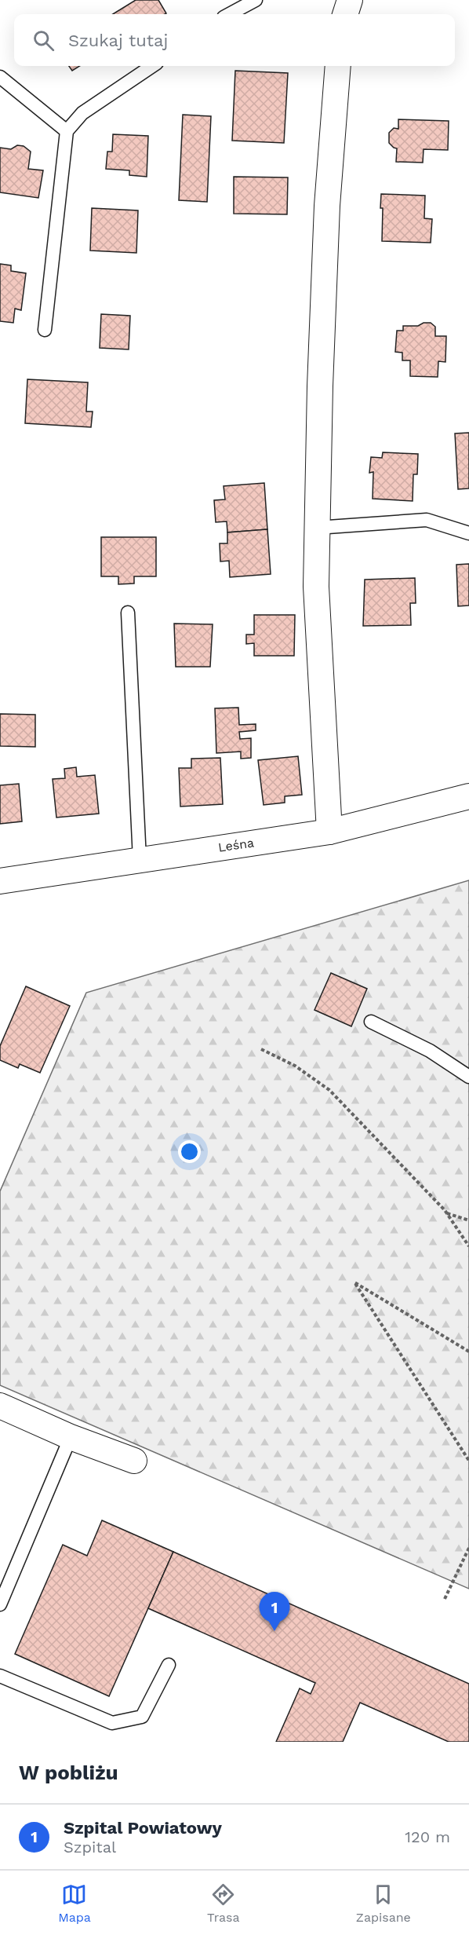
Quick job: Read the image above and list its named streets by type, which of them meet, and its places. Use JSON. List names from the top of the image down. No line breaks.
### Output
{"streets":{"street":["Leśna"]},"page":{"search":"Szukaj tutaj","pins":"1","heading":"W pobliżu","list":[{"mark":"1","name":"Szpital Powiatowy","note":"Szpital","value":"120 m"}],"nav":["Mapa","Trasa","Zapisane"]}}
